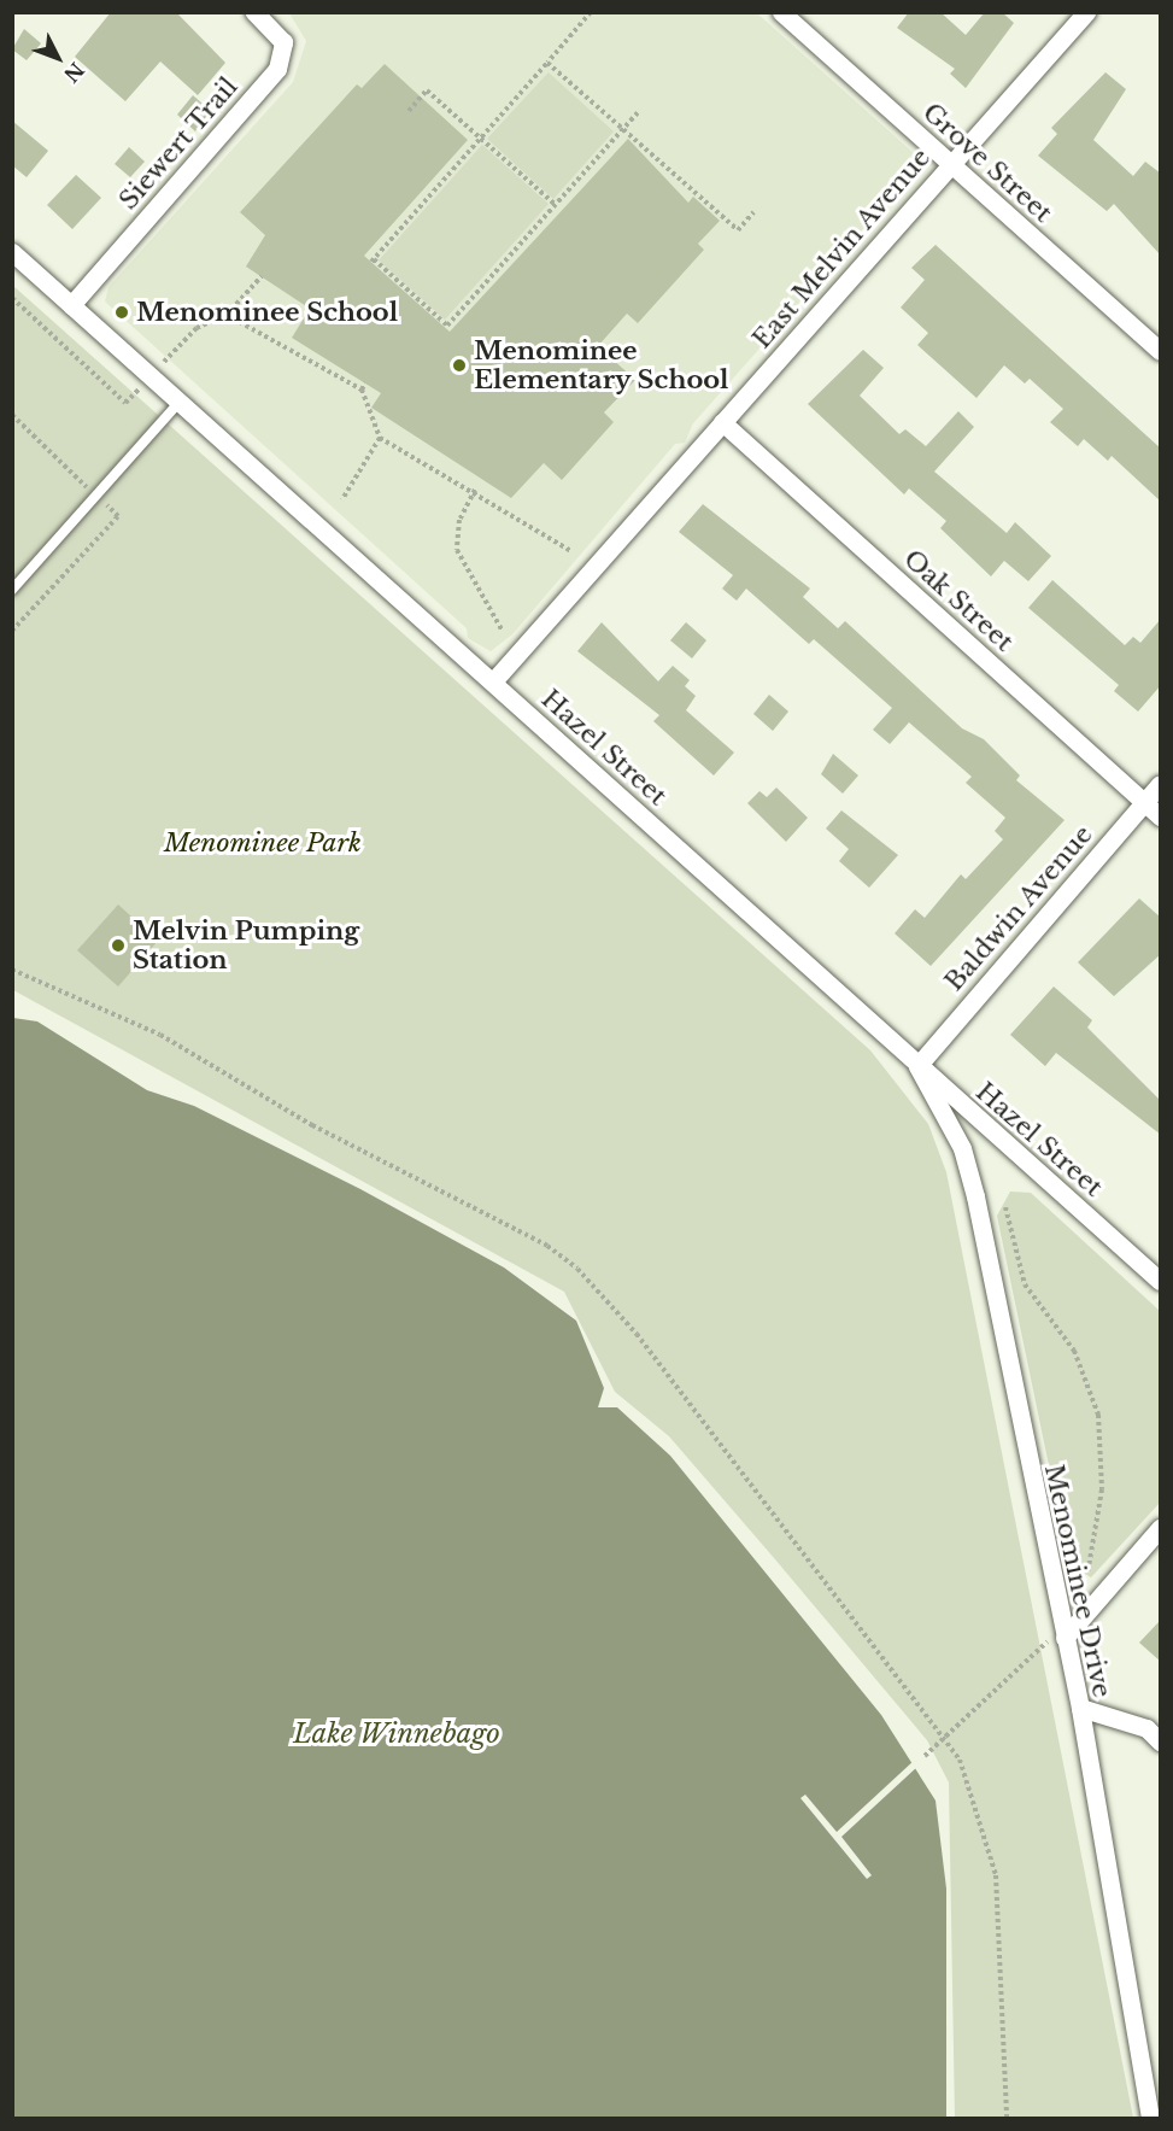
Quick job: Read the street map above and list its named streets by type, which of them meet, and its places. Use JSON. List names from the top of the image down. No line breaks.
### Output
{"streets":{"street":["Siewert Trail","Grove Street","East Melvin Avenue","Oak Street","Hazel Street","Baldwin Avenue","Menominee Drive"]},"crossings":[["Siewert Trail","Hazel Street"],["Grove Street","East Melvin Avenue"],["East Melvin Avenue","Oak Street"],["East Melvin Avenue","Hazel Street"],["Oak Street","Baldwin Avenue"],["Hazel Street","Baldwin Avenue"],["Hazel Street","Menominee Drive"],["Baldwin Avenue","Menominee Drive"]],"water":["Lake Winnebago"],"parks":["Menominee Park"],"places":["Menominee School","Menominee Elementary School","Melvin Pumping Station"],"north":"bottom right"}
